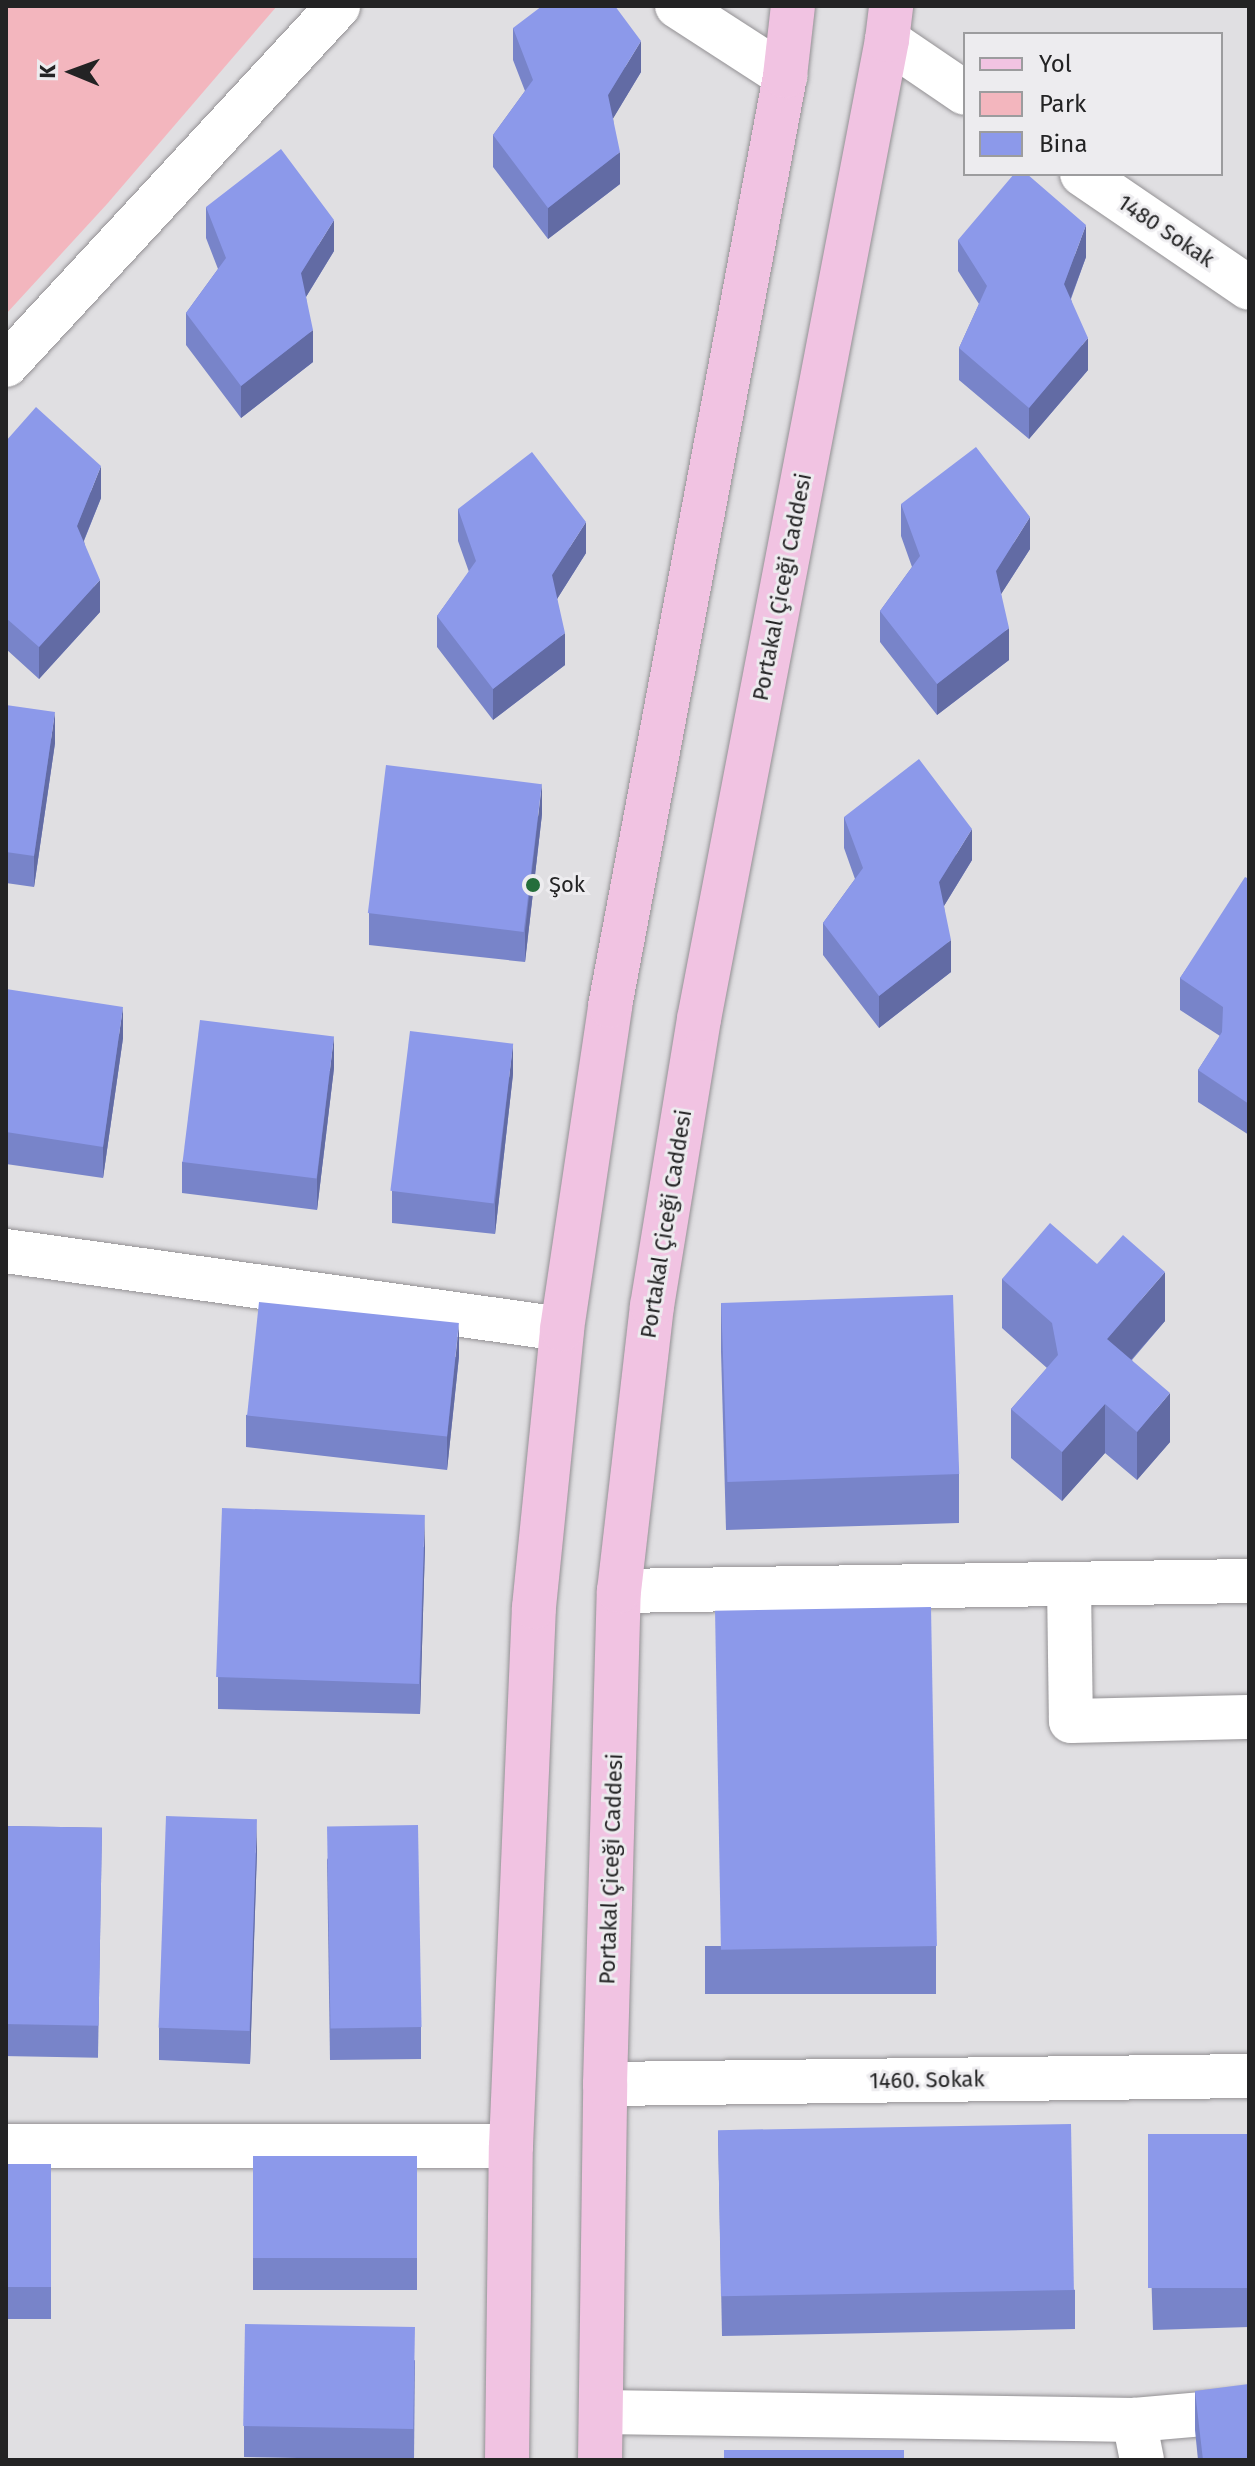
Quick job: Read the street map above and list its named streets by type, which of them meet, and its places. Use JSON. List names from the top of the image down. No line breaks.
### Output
{"streets":{"main road":["Portakal Çiceği Caddesi"],"street":["1480 Sokak","1460. Sokak"]},"crossings":[["Portakal Çiceği Caddesi","1460. Sokak"]],"places":["Şok"],"legend":["Yol","Park","Bina"],"north":"left"}
